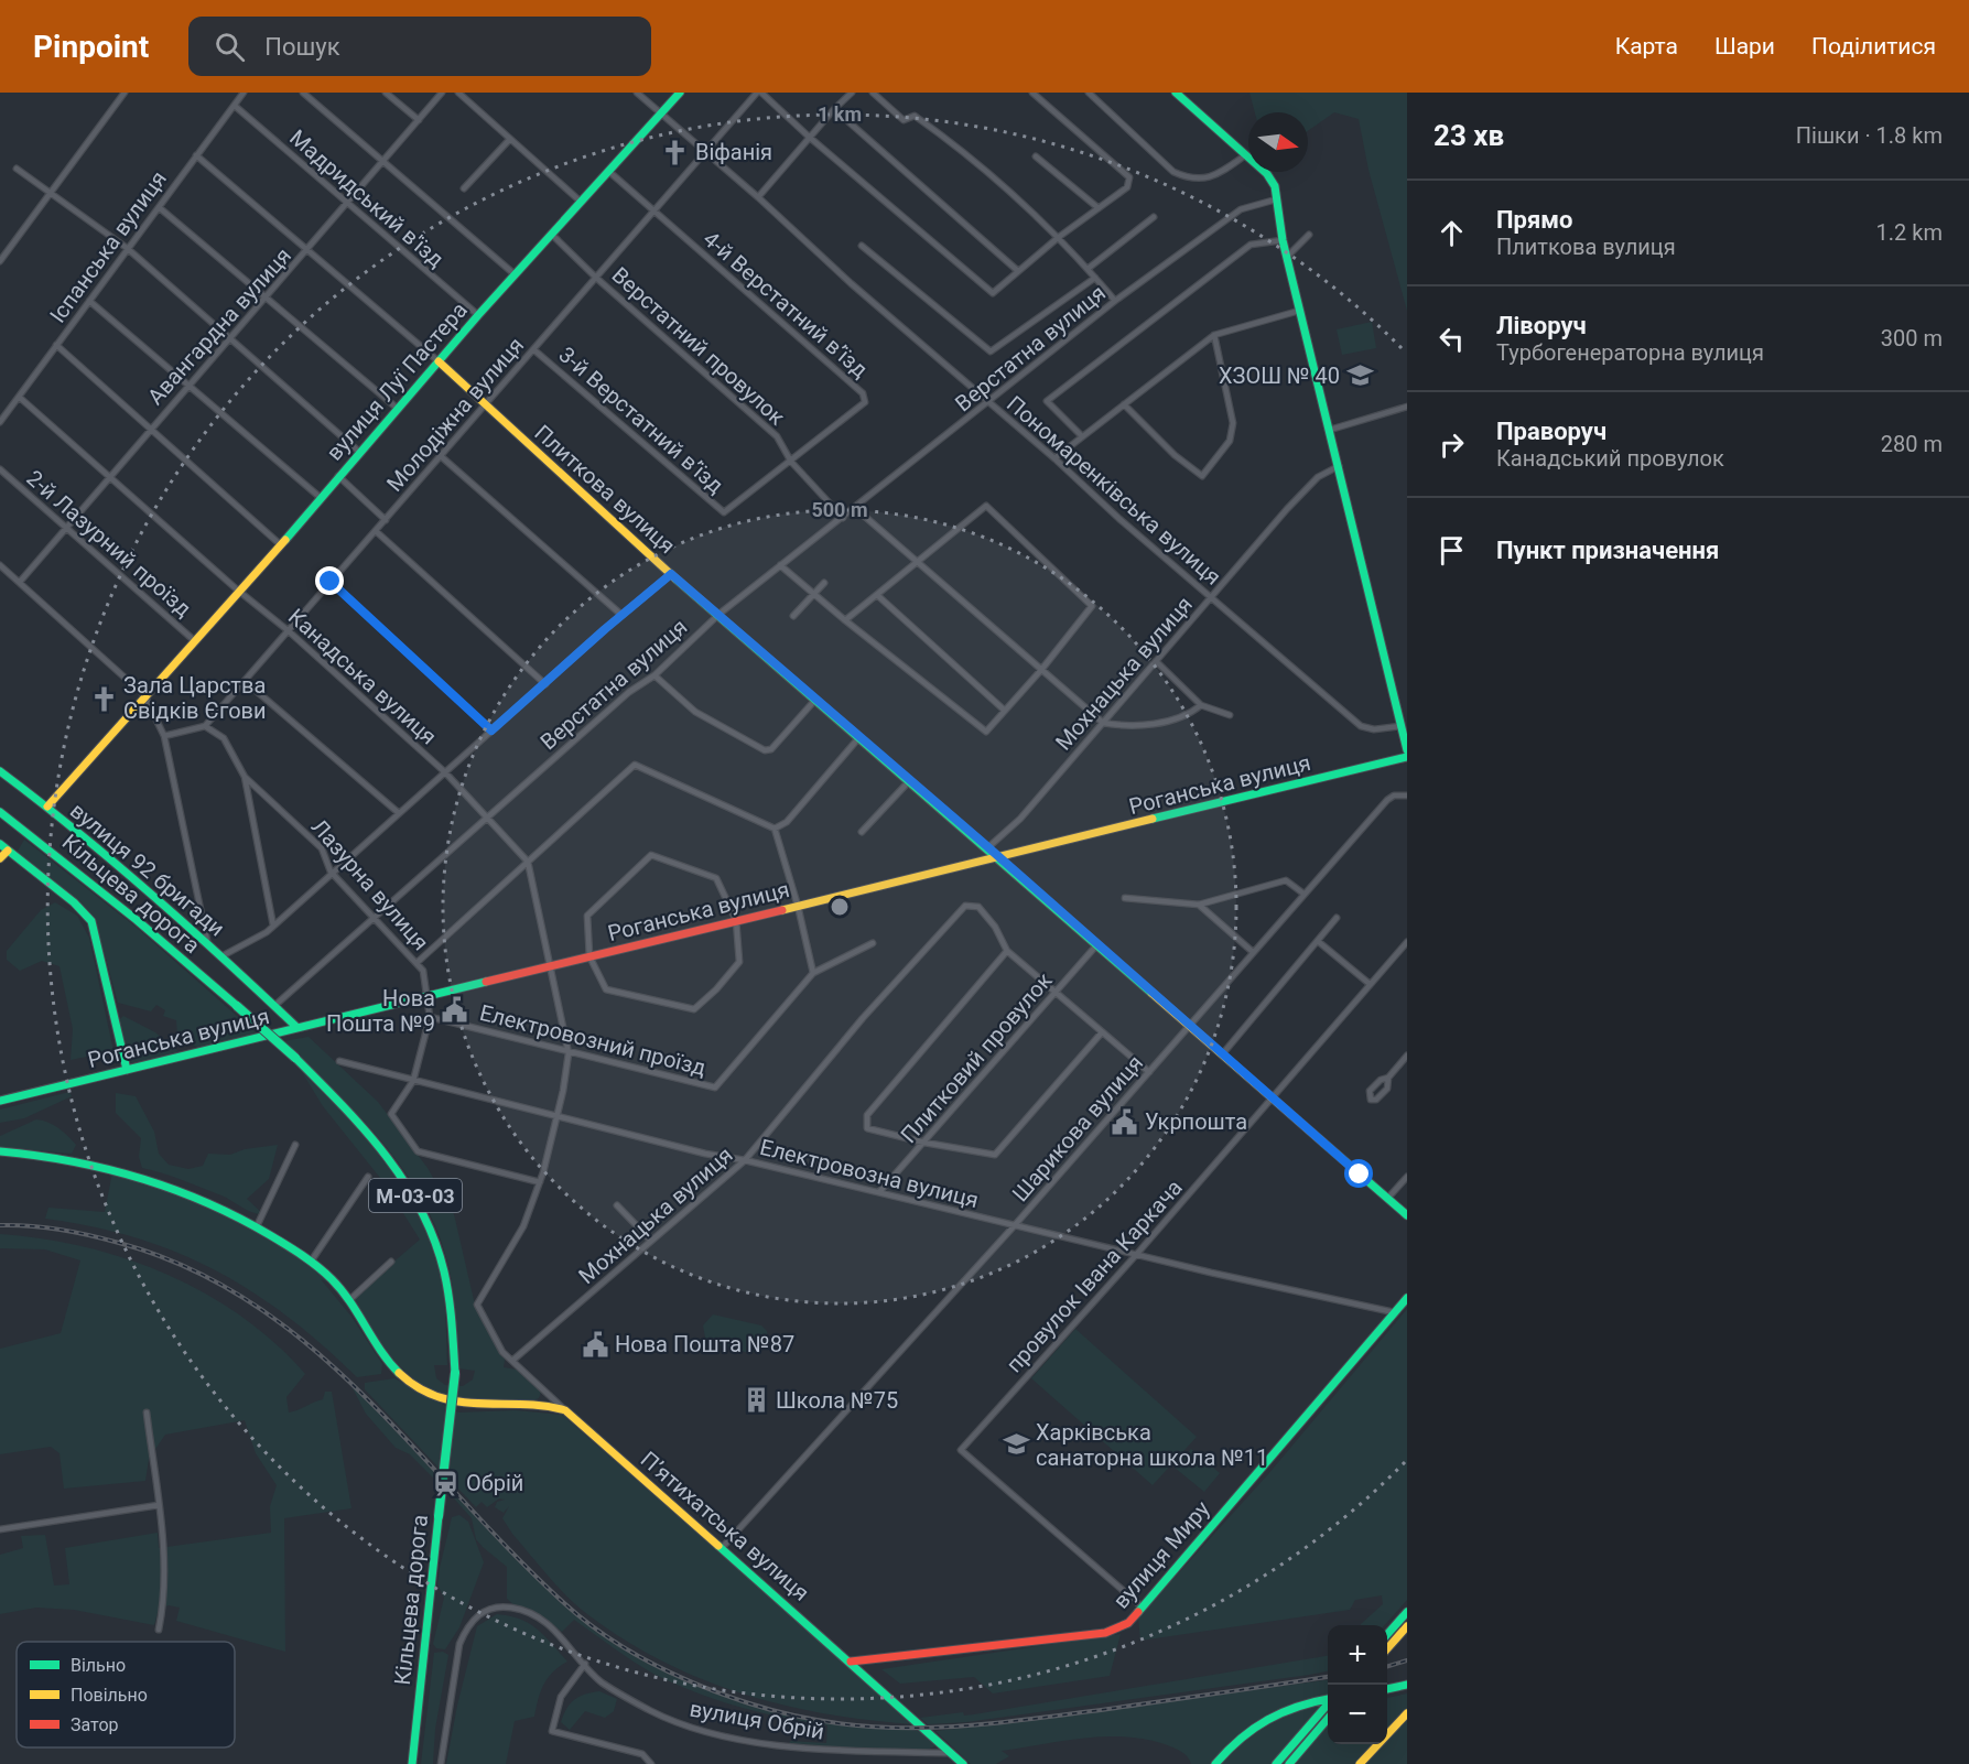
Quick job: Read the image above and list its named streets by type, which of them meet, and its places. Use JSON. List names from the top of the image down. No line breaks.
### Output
{"streets":{"main road":["вулиця Луї Пастера","Плиткова вулиця","Роганська вулиця","вулиця 92 бригади","Кільцева дорога","М-03-03","П’ятихатська вулиця","вулиця Миру"],"street":["Мадридський в'їзд","Іспанська вулиця","4-й Верстатний в’їзд","Авангардна вулиця","Верстатний провулок","Верстатна вулиця","Молодіжна вулиця","3-й Верстатний в’їзд","Пономаренківська вулиця","2-й Лазурний проїзд","Мохнацька вулиця","Канадська вулиця","Лазурна вулиця","Електровозний проїзд","Плитковий провулок","Шарикова вулиця","Електровозна вулиця","провулок Івана Каркача","вулиця Обрій"]},"crossings":[["Мадридський в'їзд","Іспанська вулиця"],["Мадридський в'їзд","Авангардна вулиця"],["Мадридський в'їзд","вулиця Луї Пастера"],["Іспанська вулиця","Плиткова вулиця"],["Іспанська вулиця","Канадська вулиця"],["4-й Верстатний в’їзд","Верстатний провулок"],["4-й Верстатний в’їзд","вулиця Луї Пастера"],["4-й Верстатний в’їзд","Молодіжна вулиця"],["4-й Верстатний в’їзд","3-й Верстатний в’їзд"],["Авангардна вулиця","Плиткова вулиця"],["Авангардна вулиця","2-й Лазурний проїзд"],["Авангардна вулиця","Канадська вулиця"],["Верстатний провулок","Верстатна вулиця"],["Верстатний провулок","вулиця Луї Пастера"],["Верстатний провулок","Молодіжна вулиця"],["Верстатний провулок","3-й Верстатний в’їзд"],["Верстатна вулиця","Плиткова вулиця"],["Верстатна вулиця","Пономаренківська вулиця"],["Верстатна вулиця","Канадська вулиця"],["Верстатна вулиця","вулиця 92 бригади"],["Верстатна вулиця","Лазурна вулиця"],["вулиця Луї Пастера","Плиткова вулиця"],["вулиця Луї Пастера","Пономаренківська вулиця"],["вулиця Луї Пастера","2-й Лазурний проїзд"],["вулиця Луї Пастера","Канадська вулиця"],["вулиця Луї Пастера","вулиця 92 бригади"],["Молодіжна вулиця","3-й Верстатний в’їзд"],["Молодіжна вулиця","Плиткова вулиця"],["Молодіжна вулиця","Пономаренківська вулиця"],["Молодіжна вулиця","Канадська вулиця"],["Молодіжна вулиця","Лазурна вулиця"],["Плиткова вулиця","Мохнацька вулиця"],["Плиткова вулиця","Роганська вулиця"],["Плиткова вулиця","Плитковий провулок"],["Плиткова вулиця","Шарикова вулиця"],["Плиткова вулиця","провулок Івана Каркача"],["Пономаренківська вулиця","Мохнацька вулиця"],["Мохнацька вулиця","Електровозна вулиця"],["Мохнацька вулиця","П’ятихатська вулиця"],["Канадська вулиця","Роганська вулиця"],["Канадська вулиця","Електровозний проїзд"],["Роганська вулиця","вулиця 92 бригади"],["Роганська вулиця","Лазурна вулиця"],["Лазурна вулиця","Електровозний проїзд"],["Плитковий провулок","Електровозна вулиця"],["Шарикова вулиця","Електровозна вулиця"],["Шарикова вулиця","П’ятихатська вулиця"],["Електровозна вулиця","провулок Івана Каркача"],["Електровозна вулиця","вулиця Миру"],["провулок Івана Каркача","вулиця Миру"],["П’ятихатська вулиця","вулиця Миру"],["П’ятихатська вулиця","вулиця Обрій"]],"places":{"church":["Віфанія","Зала Царства Свідків Єгови"],"school or university":["ХЗОШ № 40","Харківська санаторна школа №11"],"public building":["Нова Пошта №9","Укрпошта","Нова Пошта №87"],"building":["Школа №75"],"station":["Обрій"]},"legend":["Вільно","Повільно","Затор"],"north":"right","page":{"header":"Pinpoint","search":"Пошук","nav":["Карта","Шари","Поділитися"],"heading":["23 хв","Пішки · 1.8 km"],"list":[["Прямо","Плиткова вулиця","1.2 km"],["Ліворуч","Турбогенераторна вулиця","300 m"],["Праворуч","Канадський провулок","280 m"],"Пункт призначення"],"map_buttons":["+","−"]},"rings":["1 km","500 m"]}
